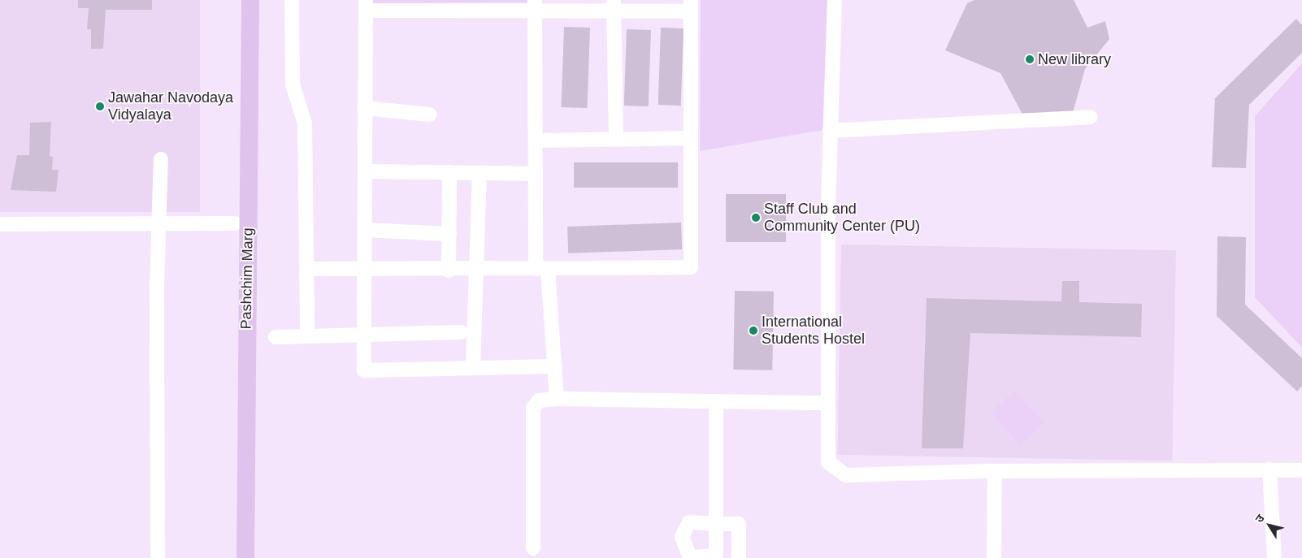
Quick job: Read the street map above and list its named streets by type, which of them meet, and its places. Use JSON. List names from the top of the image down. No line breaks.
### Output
{"streets":{"main road":["Pashchim Marg"]},"places":["New library","Jawahar Navodaya Vidyalaya","Staff Club and Community Center (PU)","International Students Hostel"],"north":"top left"}
